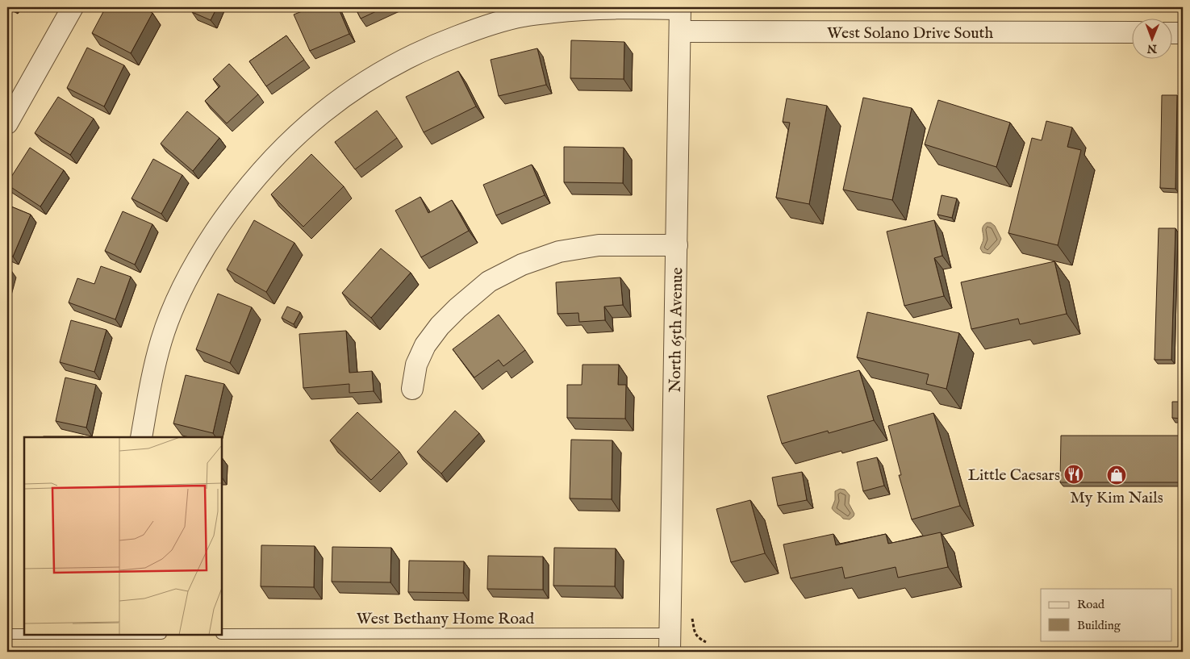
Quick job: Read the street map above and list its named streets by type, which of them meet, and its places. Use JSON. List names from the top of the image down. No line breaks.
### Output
{"streets":{"street":["West Solano Drive South","North 65th Avenue"],"lane":["West Bethany Home Road"]},"crossings":[["West Solano Drive South","North 65th Avenue"],["North 65th Avenue","West Bethany Home Road"]],"places":{"restaurant":["Little Caesars"],"shop":["My Kim Nails"]},"legend":["Road","Building"],"north":"bottom"}
